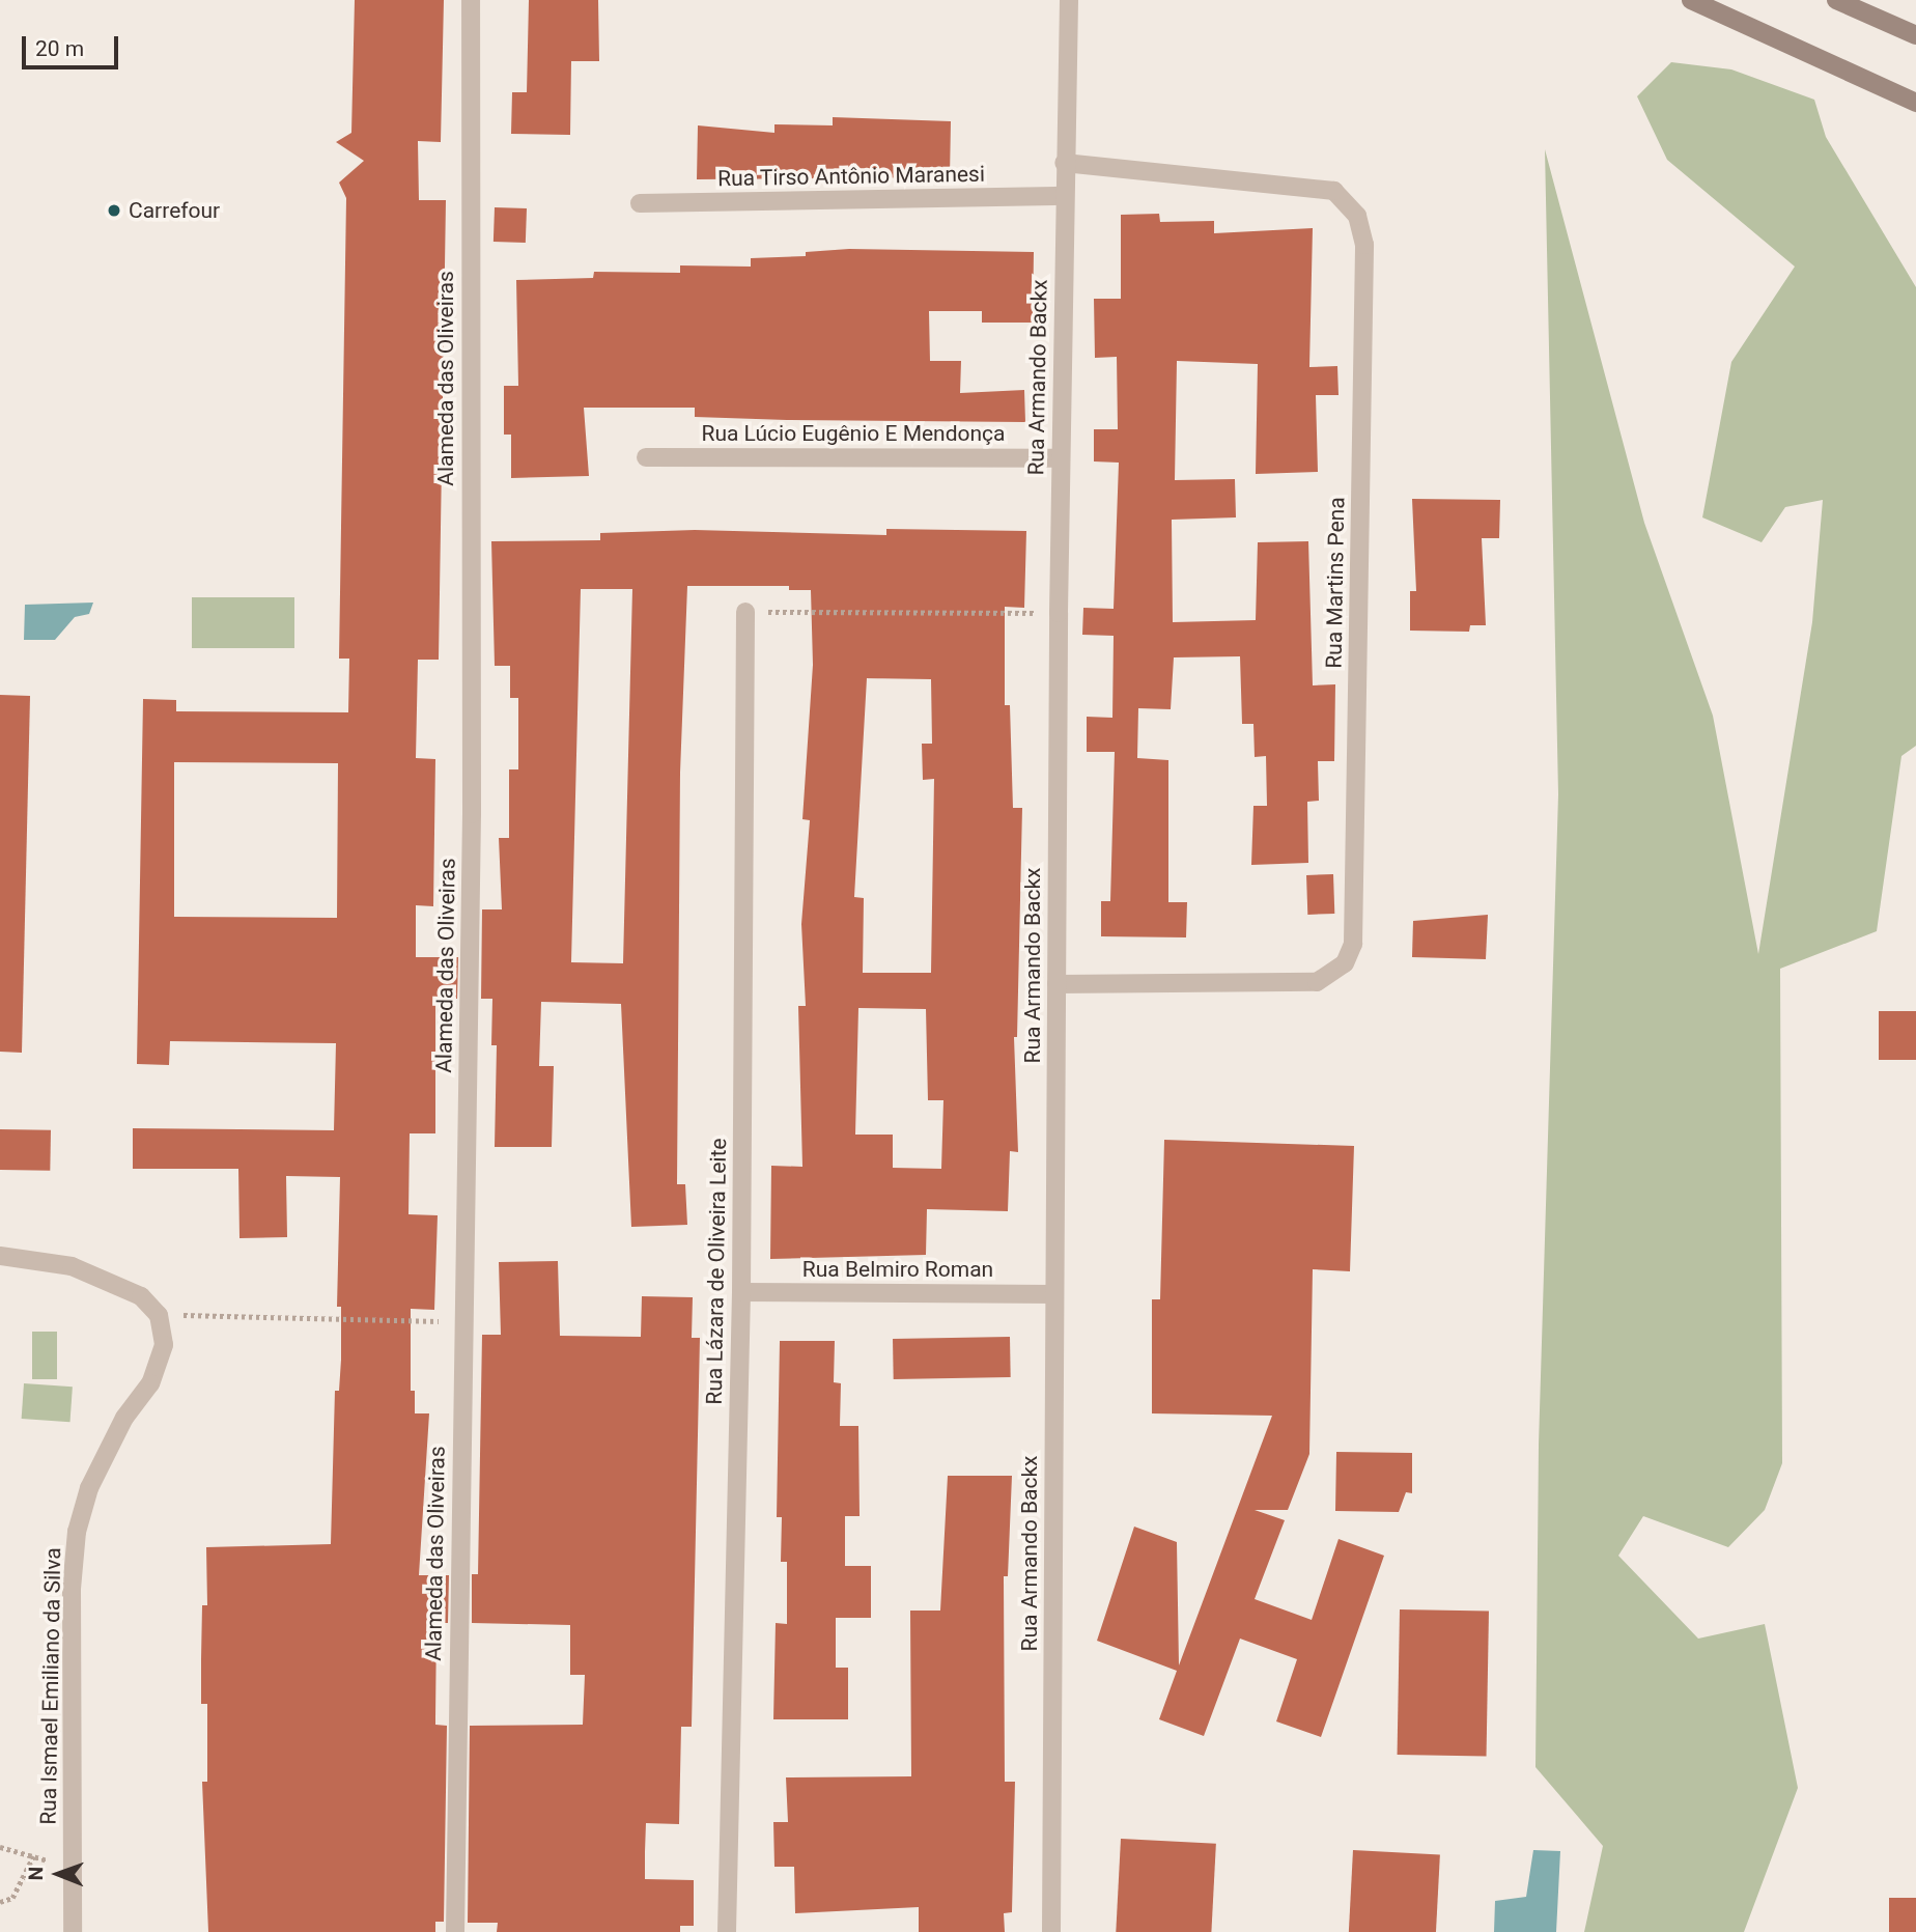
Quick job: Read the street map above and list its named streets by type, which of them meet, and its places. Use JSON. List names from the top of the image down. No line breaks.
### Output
{"streets":{"street":["Rua Tirso Antônio Maranesi","Rua Armando Backx","Alameda das Oliveiras","Rua Lúcio Eugênio E Mendonça","Rua Martins Pena","Rua Belmiro Roman","Rua Lázara de Oliveira Leite","Rua Ismael Emiliano da Silva"]},"crossings":[["Rua Tirso Antônio Maranesi","Rua Armando Backx"],["Rua Armando Backx","Rua Lúcio Eugênio E Mendonça"],["Rua Armando Backx","Rua Martins Pena"],["Rua Armando Backx","Rua Belmiro Roman"],["Rua Belmiro Roman","Rua Lázara de Oliveira Leite"]],"places":["Carrefour"],"scale_bar":"20 m","north":"left"}
